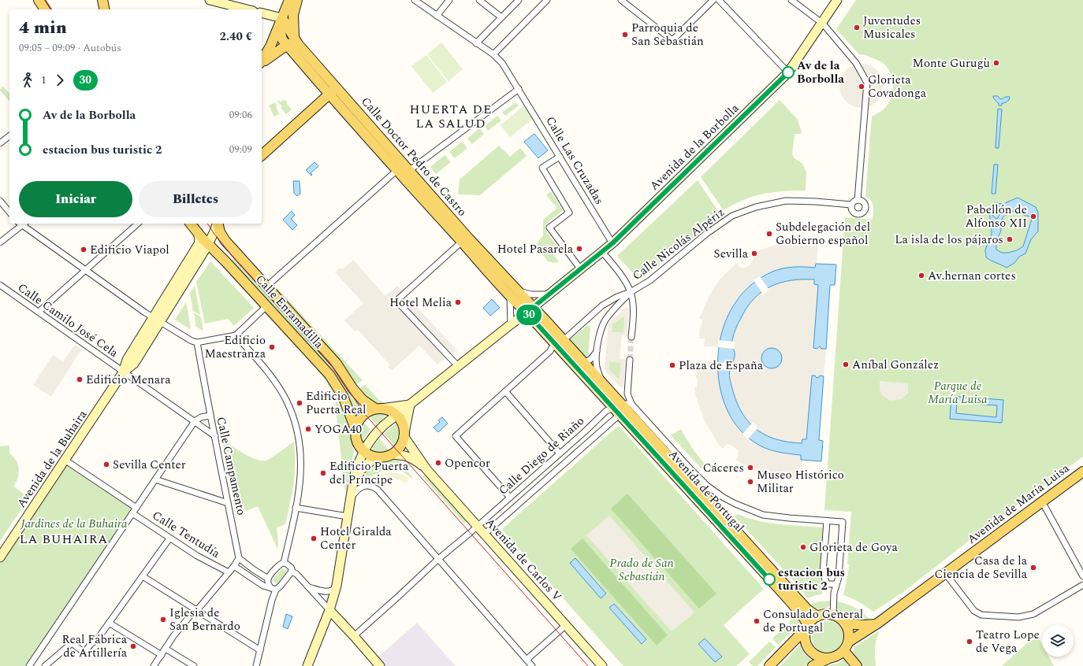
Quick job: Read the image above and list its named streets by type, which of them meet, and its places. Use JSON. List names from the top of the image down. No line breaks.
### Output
{"streets":{"main road":["Avenida de la Borbolla","Calle Doctor Pedro de Castro","Calle Enramadilla","Avenida de la Buhaira","Avenida de Portugal","Avenida de María Luisa","Avenida de Carlos V"],"street":["Calle Las Cruzadas","Calle Nicolás Alpériz","Calle Camilo José Cela","Calle Diego de Riaño","Calle Campamento","Calle Tentudía"]},"crossings":[["Avenida de la Borbolla","Calle Doctor Pedro de Castro"],["Avenida de la Borbolla","Calle Las Cruzadas"],["Avenida de la Borbolla","Calle Enramadilla"],["Avenida de la Borbolla","Avenida de Portugal"],["Calle Doctor Pedro de Castro","Avenida de Portugal"],["Calle Enramadilla","Avenida de la Buhaira"],["Calle Camilo José Cela","Avenida de la Buhaira"],["Calle Camilo José Cela","Calle Campamento"],["Calle Diego de Riaño","Avenida de Portugal"],["Calle Diego de Riaño","Avenida de Carlos V"],["Avenida de Portugal","Avenida de María Luisa"]],"districts":["HUERTA DE LA SALUD","LA BUHAIRA"],"parks":["Parque de María Luisa","Jardines de la Buhaira","Prado de San Sebastián"],"places":["Juventudes Musicales","Parroquia de San Sebastián","Monte Gurugù","Av de la Borbolla","Glorieta Covadonga","Pabellón de Alfonso XII","Subdelegación del Gobierno español","La isla de los pájaros","Hotel Pasarela","Edificio Viapol","Sevilla","Av.hernan cortes","Hotel Melia","Edificio Maestranza","Aníbal González","Plaza de España","Edificio Menara","Edificio Puerta Real","YOGA40","Opencor","Sevilla Center","Cáceres","Edificio Puerta del Príncipe","Museo Histórico Militar","Hotel Giralda Center","Glorieta de Goya","Casa de la Ciencia de Sevilla","estacion bus turistic 2","Iglesia de San Bernardo","Consulado General de Portugal","Teatro Lope de Vega","Real Fábrica de Artillería"],"lines":["bus line 30"],"page":{"on_map":"30","heading":["4 min","09:05 – 09:09 · Autobús","2.40 €"],"legs":["1","30"],"list":[{"name":"Av de la Borbolla","value":"09:06"},{"name":"estacion bus turistic 2","value":"09:09"}],"buttons":["Iniciar","Billetes"]}}
